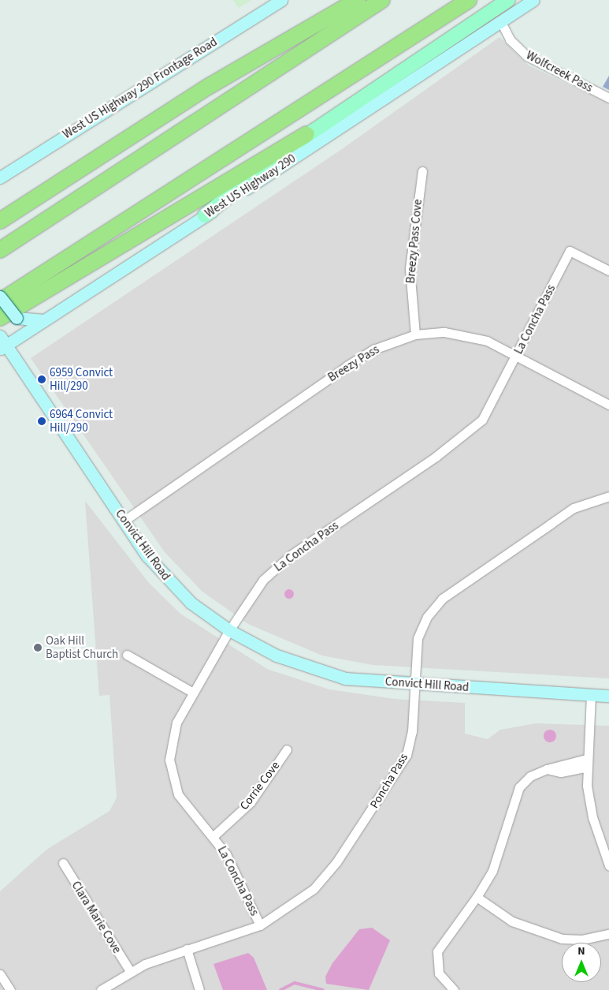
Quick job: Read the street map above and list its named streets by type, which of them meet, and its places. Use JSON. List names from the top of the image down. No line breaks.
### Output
{"streets":{"main road":["West US Highway 290 Frontage Road","West US Highway 290","Convict Hill Road"],"street":["Wolfcreek Pass","Breezy Pass Cove","La Concha Pass","Breezy Pass","Poncha Pass","Corrie Cove","Clara Marie Cove"]},"crossings":[["Wolfcreek Pass","West US Highway 290"],["West US Highway 290","Convict Hill Road"],["Breezy Pass Cove","Breezy Pass"],["La Concha Pass","Breezy Pass"],["La Concha Pass","Convict Hill Road"],["La Concha Pass","Poncha Pass"],["La Concha Pass","Corrie Cove"],["Breezy Pass","Convict Hill Road"],["Convict Hill Road","Poncha Pass"],["Poncha Pass","Clara Marie Cove"]],"places":["6959 Convict Hill/290","6964 Convict Hill/290","Oak Hill Baptist Church"],"north":"top"}
